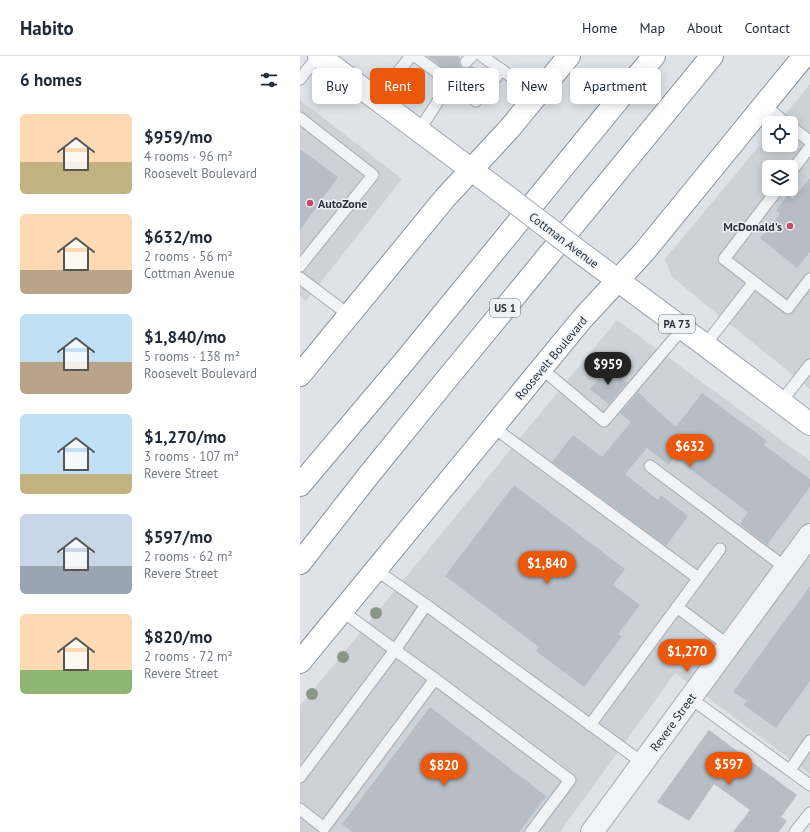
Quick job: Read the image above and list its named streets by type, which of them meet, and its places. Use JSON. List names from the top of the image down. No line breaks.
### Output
{"streets":{"main road":["Cottman Avenue","US 1","PA 73","Roosevelt Boulevard"],"street":["Revere Street"]},"crossings":[["Cottman Avenue","Roosevelt Boulevard"]],"places":["AutoZone","McDonald's"],"page":{"header":"Habito","nav":["Home","Map","About","Contact"],"heading":"6 homes","chip":["Buy","Rent","Filters","New","Apartment"],"list":[{"name":"$959/mo","note":"4 rooms · 96 m² · Roosevelt Boulevard"},{"name":"$632/mo","note":"2 rooms · 56 m² · Cottman Avenue"},{"name":"$1,840/mo","note":"5 rooms · 138 m² · Roosevelt Boulevard"},{"name":"$1,270/mo","note":"3 rooms · 107 m² · Revere Street"},{"name":"$597/mo","note":"2 rooms · 62 m² · Revere Street"},{"name":"$820/mo","note":"2 rooms · 72 m² · Revere Street"}],"price":["$959","$632","$1,840","$1,270","$597","$820"]}}
